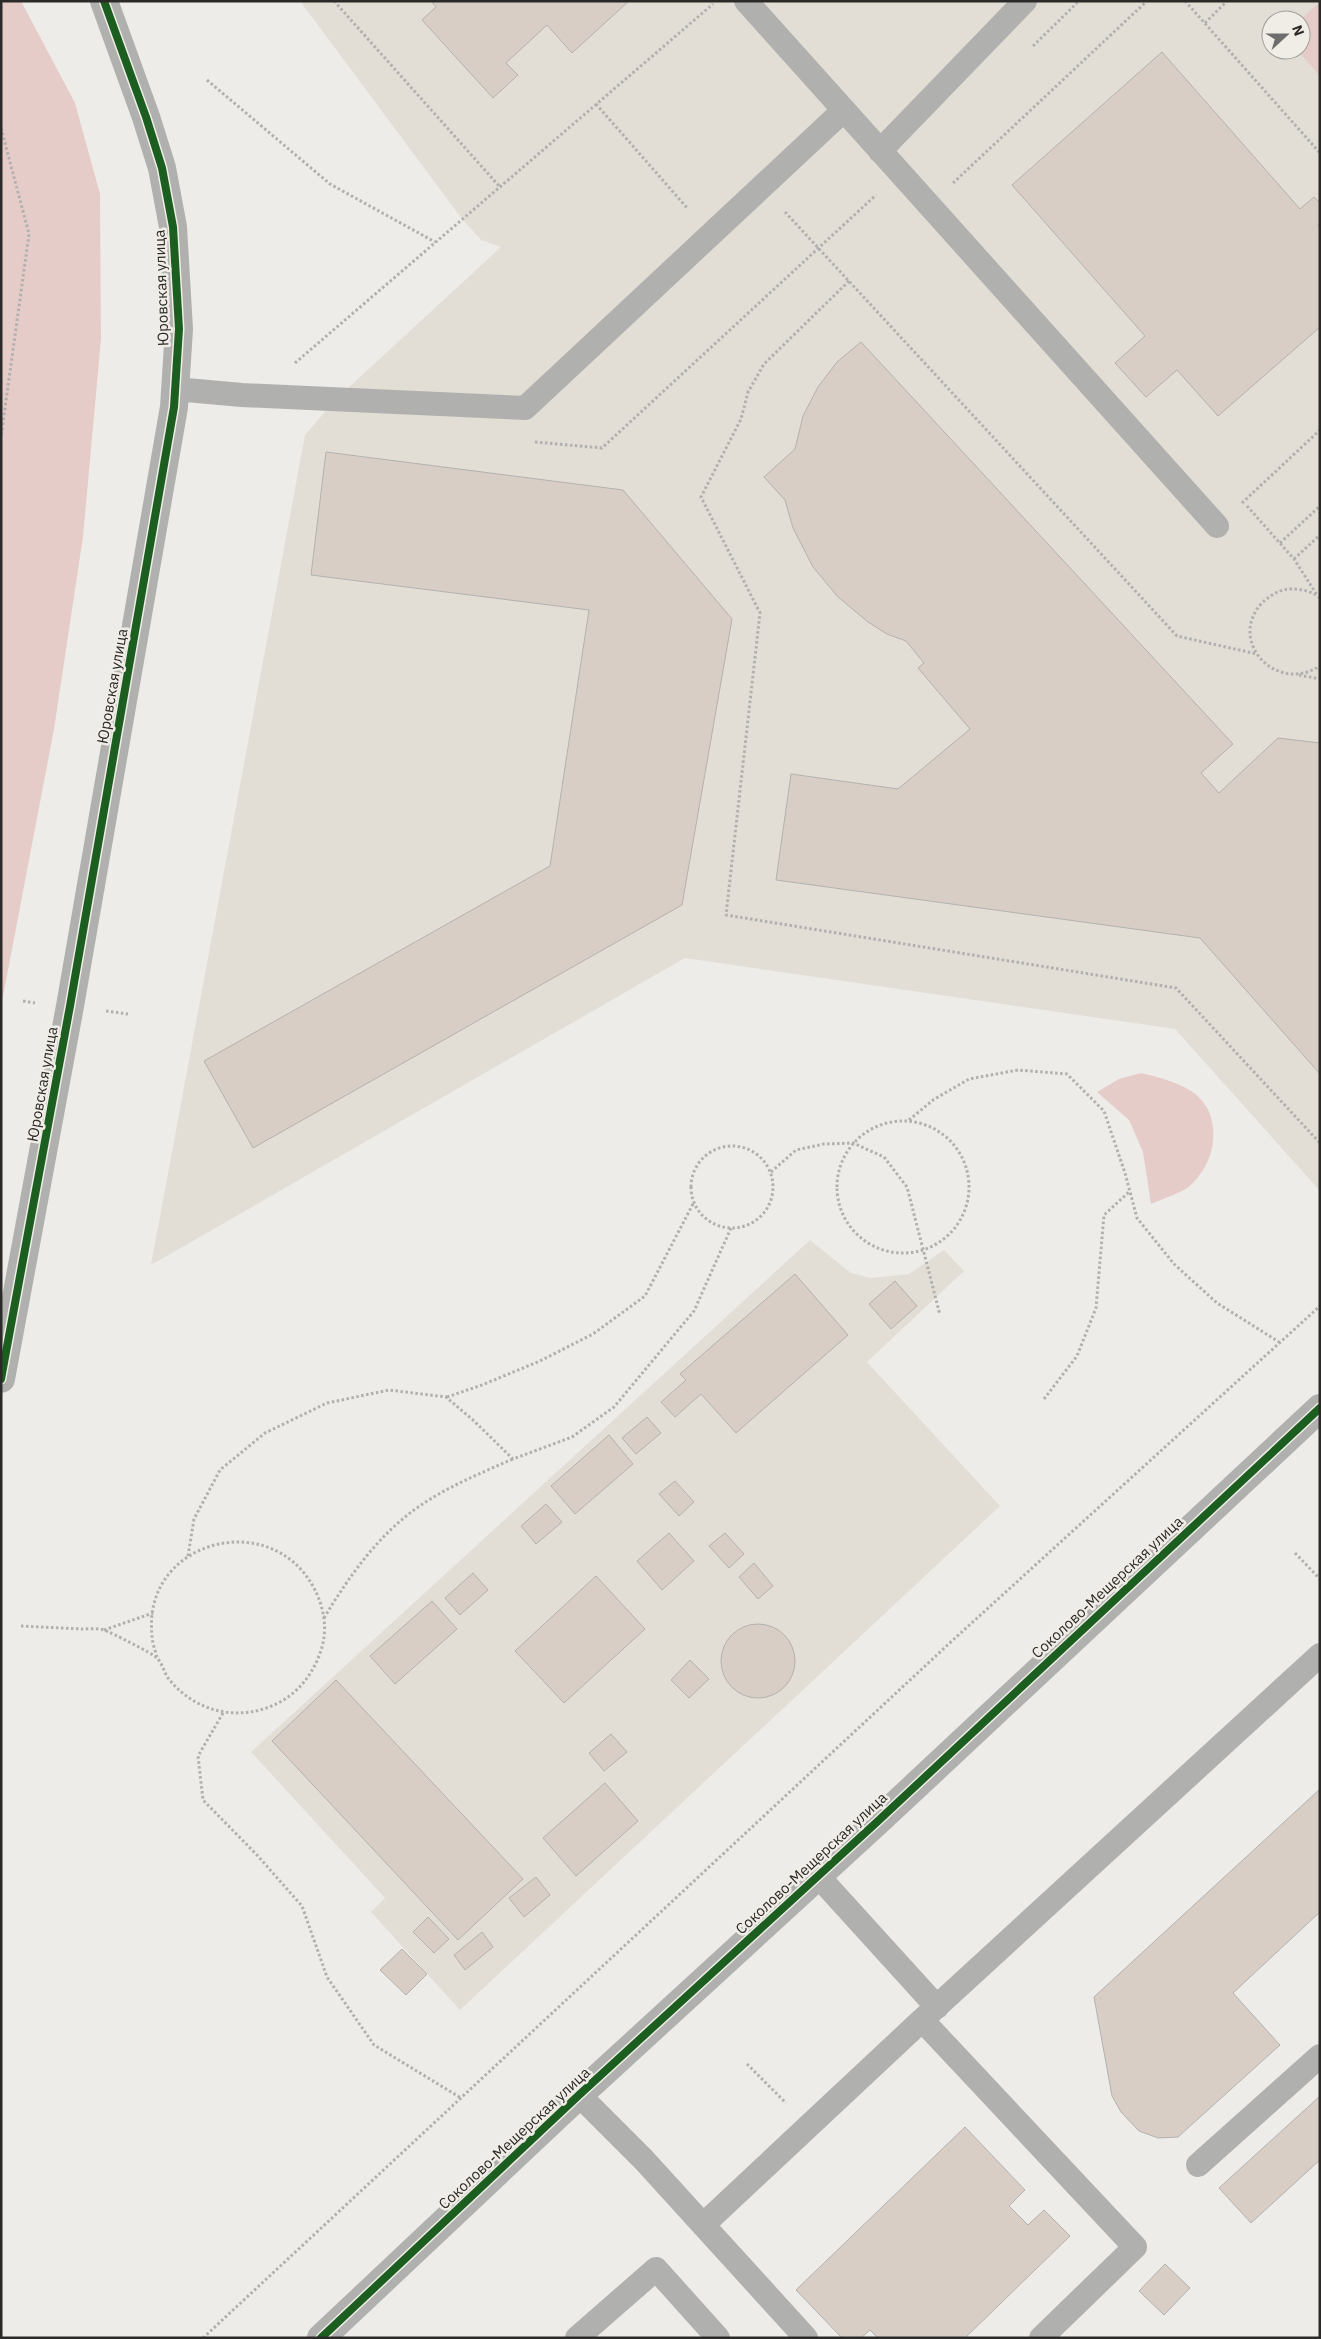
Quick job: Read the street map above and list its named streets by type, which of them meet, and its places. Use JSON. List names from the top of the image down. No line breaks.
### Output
{"streets":{"street":["Юровская улица","Соколово-Мещерская улица"]},"north":"right"}
